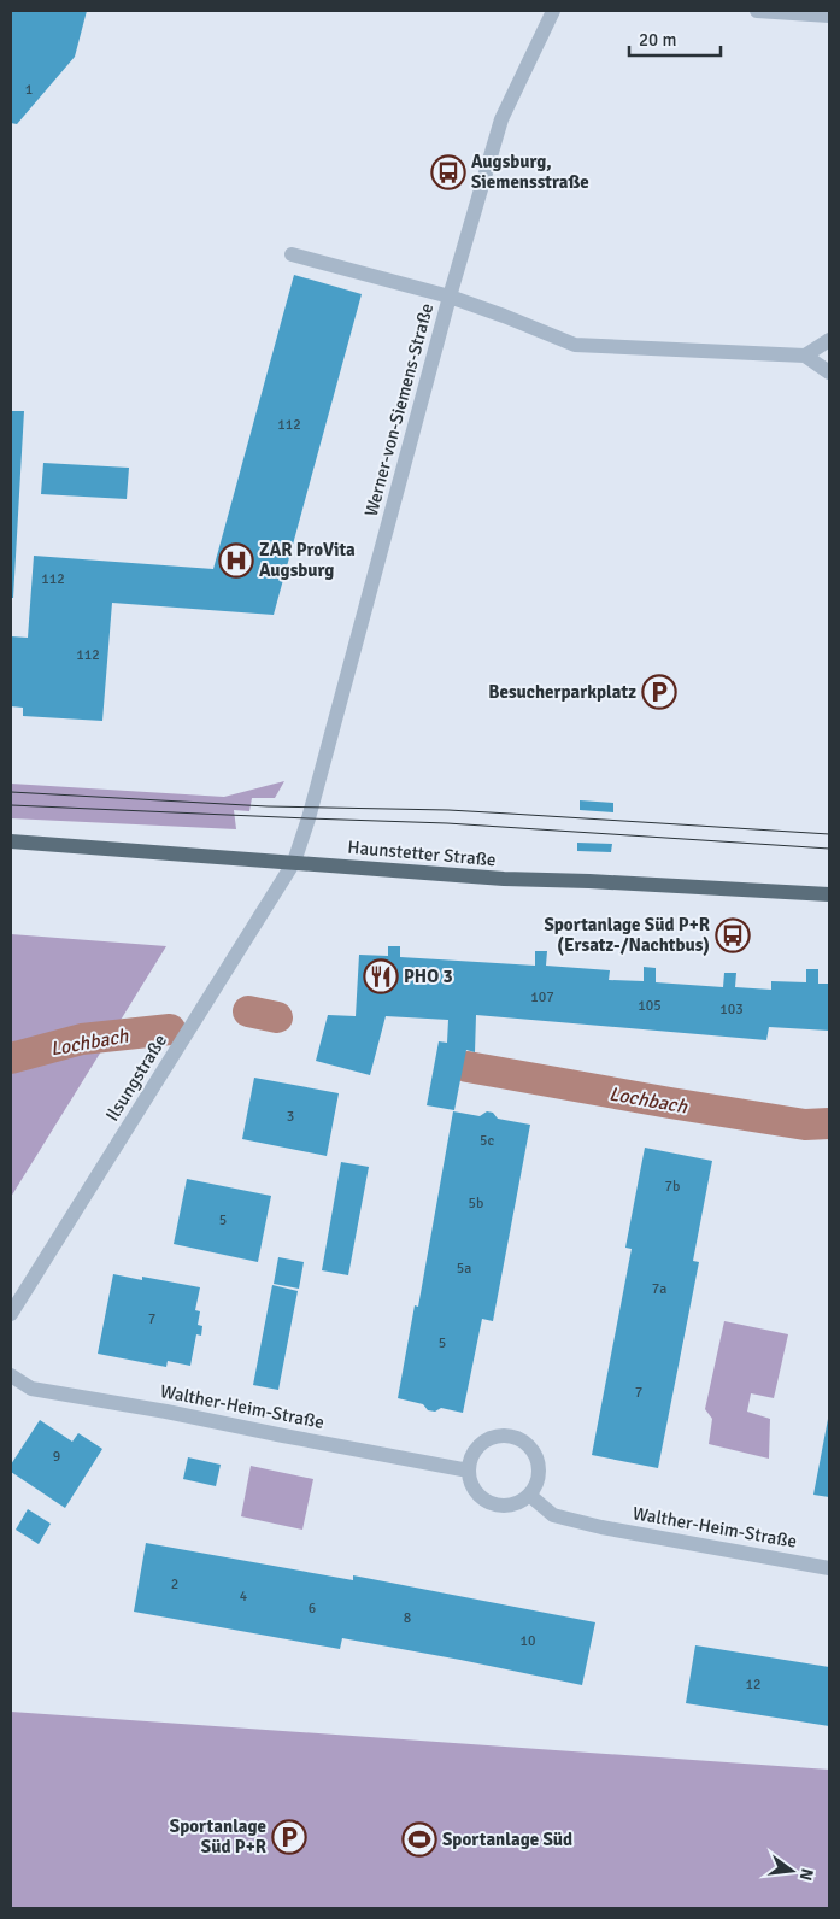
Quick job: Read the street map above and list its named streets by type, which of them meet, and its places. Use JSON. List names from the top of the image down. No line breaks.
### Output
{"streets":{"main road":["Haunstetter Straße"],"street":["Werner-von-Siemens-Straße","Ilsungstraße","Walther-Heim-Straße"]},"crossings":[["Werner-von-Siemens-Straße","Haunstetter Straße"],["Werner-von-Siemens-Straße","Ilsungstraße"],["Haunstetter Straße","Ilsungstraße"]],"water":["Lochbach"],"places":{"bus stop":["Augsburg, Siemensstraße","Sportanlage Süd P+R (Ersatz-/Nachtbus)"],"hospital":["ZAR ProVita Augsburg"],"parking":["Besucherparkplatz","Sportanlage Süd P+R"],"restaurant":["PHO 3"],"sports":["Sportanlage Süd"]},"house_numbers":["1","112","112","112","107","105","103","3","5c","7b","5b","5","5a","7a","7","5","7","9","2","4","6","8","10","12"],"scale_bar":"20 m","north":"right"}
